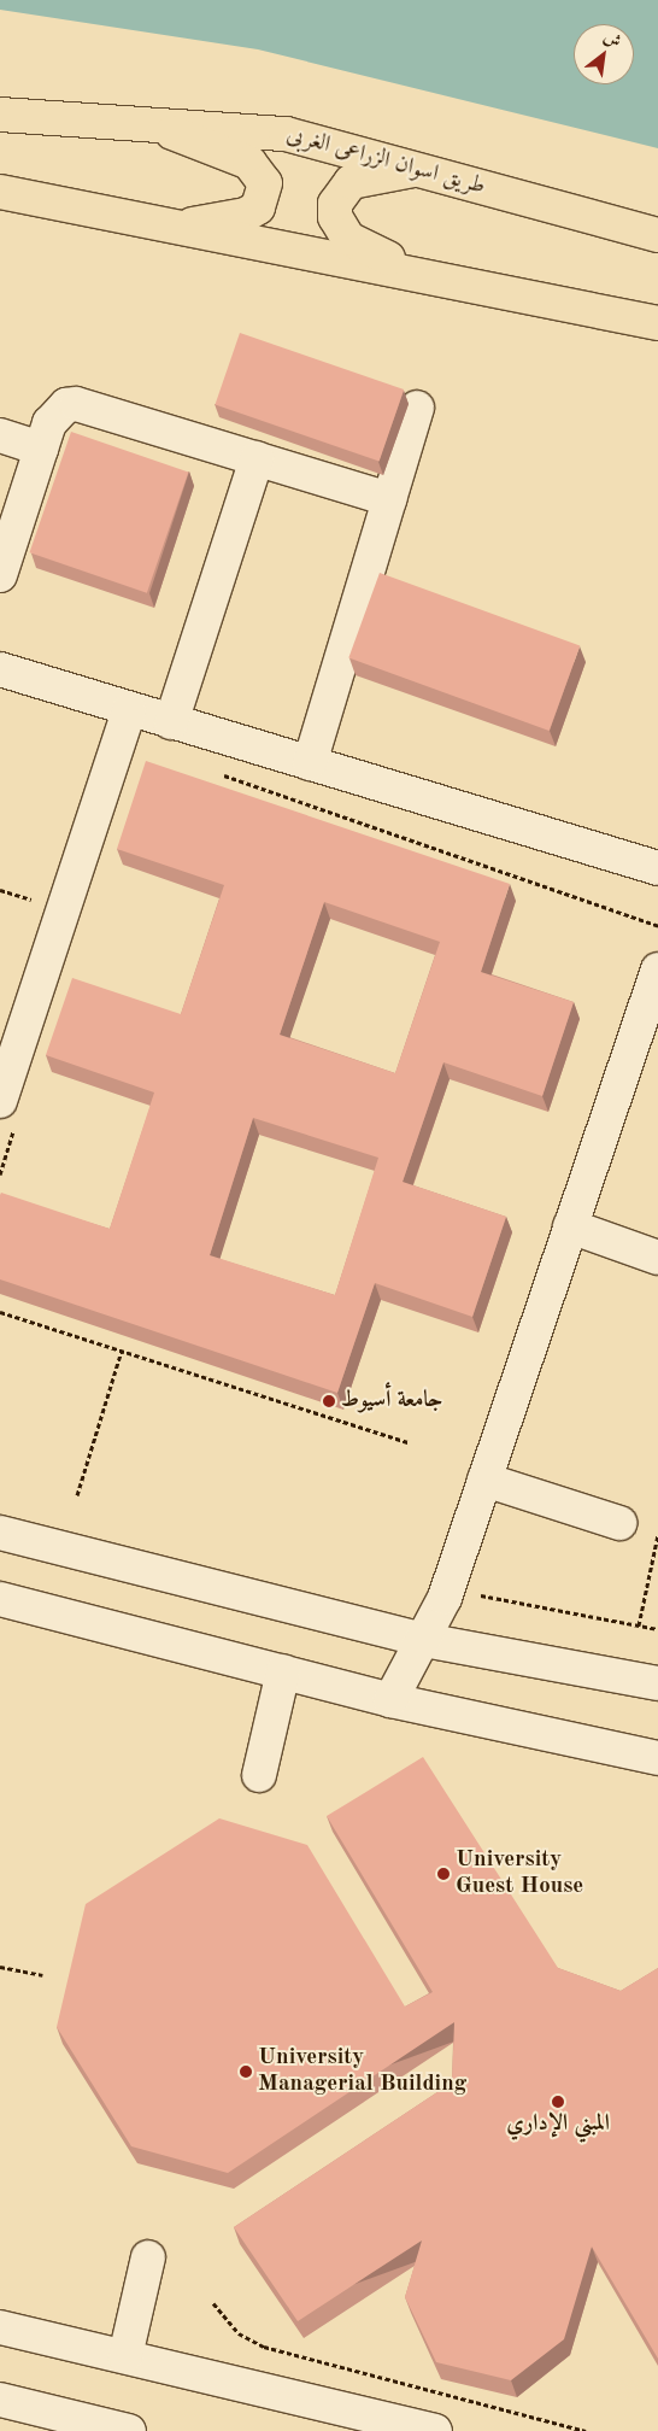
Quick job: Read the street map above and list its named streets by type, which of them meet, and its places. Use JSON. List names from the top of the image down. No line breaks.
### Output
{"streets":{"main road":["طريق اسوان الزراعى الغربى"]},"places":["جامعة أسيوط","University Guest House","University Managerial Building","المبني الإداري"],"north":"top right"}
